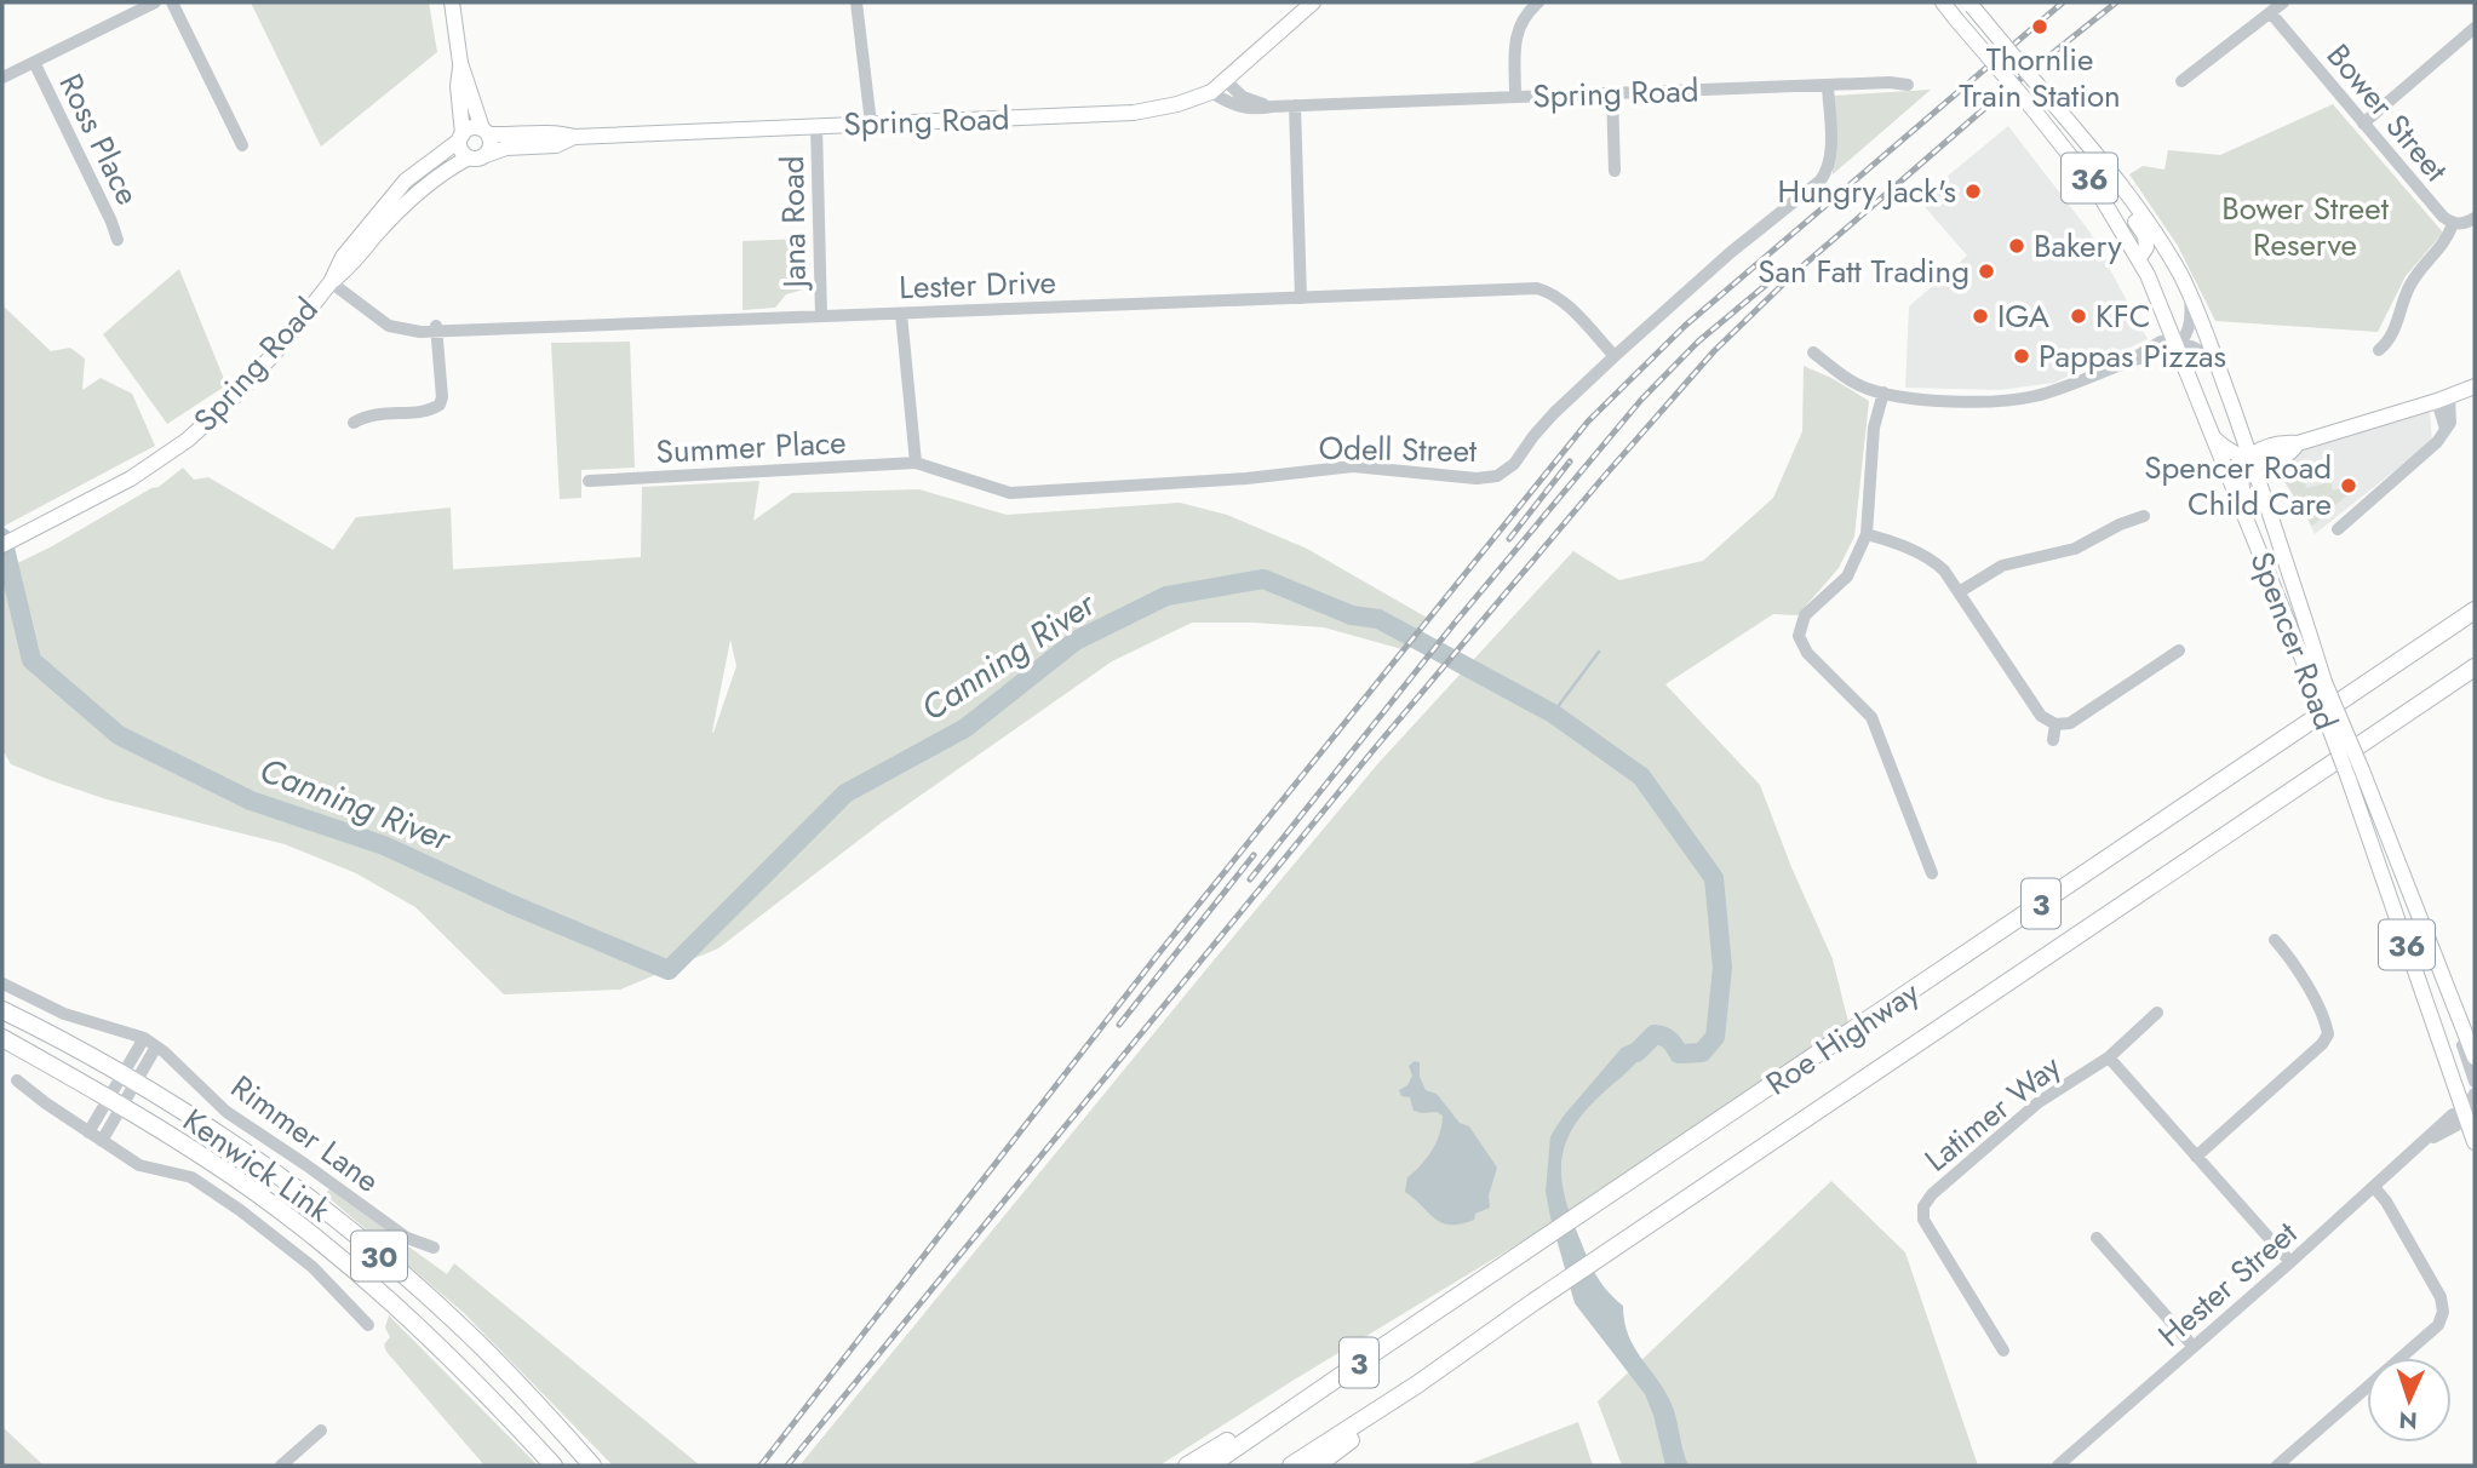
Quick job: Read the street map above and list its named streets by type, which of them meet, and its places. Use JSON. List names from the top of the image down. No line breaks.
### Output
{"streets":{"highway":["3","Roe Highway","Kenwick Link","30"],"main road":["Spring Road","36","Spencer Road"],"street":["Bower Street","Ross Place","Jana Road","Lester Drive","Summer Place","Odell Street","Latimer Way","Rimmer Lane","Hester Street"]},"crossings":[["Spring Road","Jana Road"],["Spring Road","Lester Drive"],["Spring Road","Odell Street"],["Jana Road","Lester Drive"],["Lester Drive","Odell Street"],["Summer Place","Odell Street"],["Spencer Road","Hester Street"],["Latimer Way","Hester Street"]],"water":["Canning River"],"parks":["Bower Street Reserve"],"places":["Thornlie Train Station","Hungry Jack's","Bakery","San Fatt Trading","IGA","KFC","Pappas Pizzas","Spencer Road Child Care"],"north":"bottom"}
